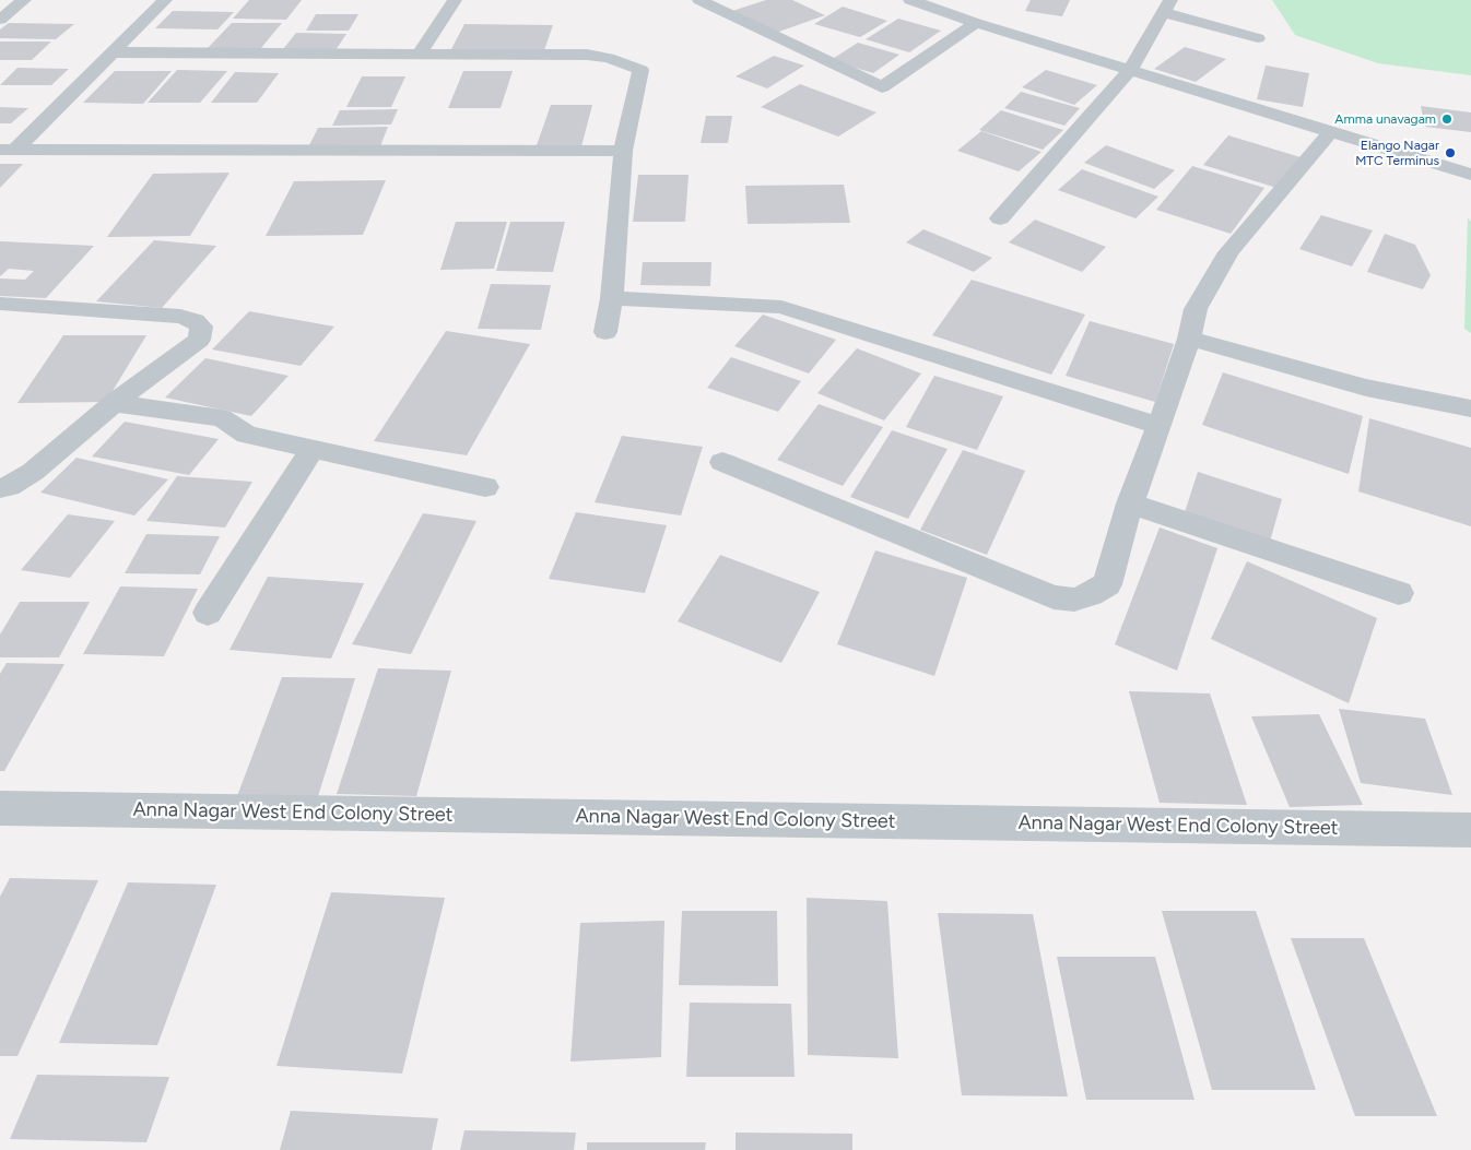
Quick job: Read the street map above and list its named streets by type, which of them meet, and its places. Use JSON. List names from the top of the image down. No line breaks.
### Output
{"streets":{"street":["Anna Nagar West End Colony Street"]},"places":["Amma unavagam","Elango Nagar MTC Terminus"]}
